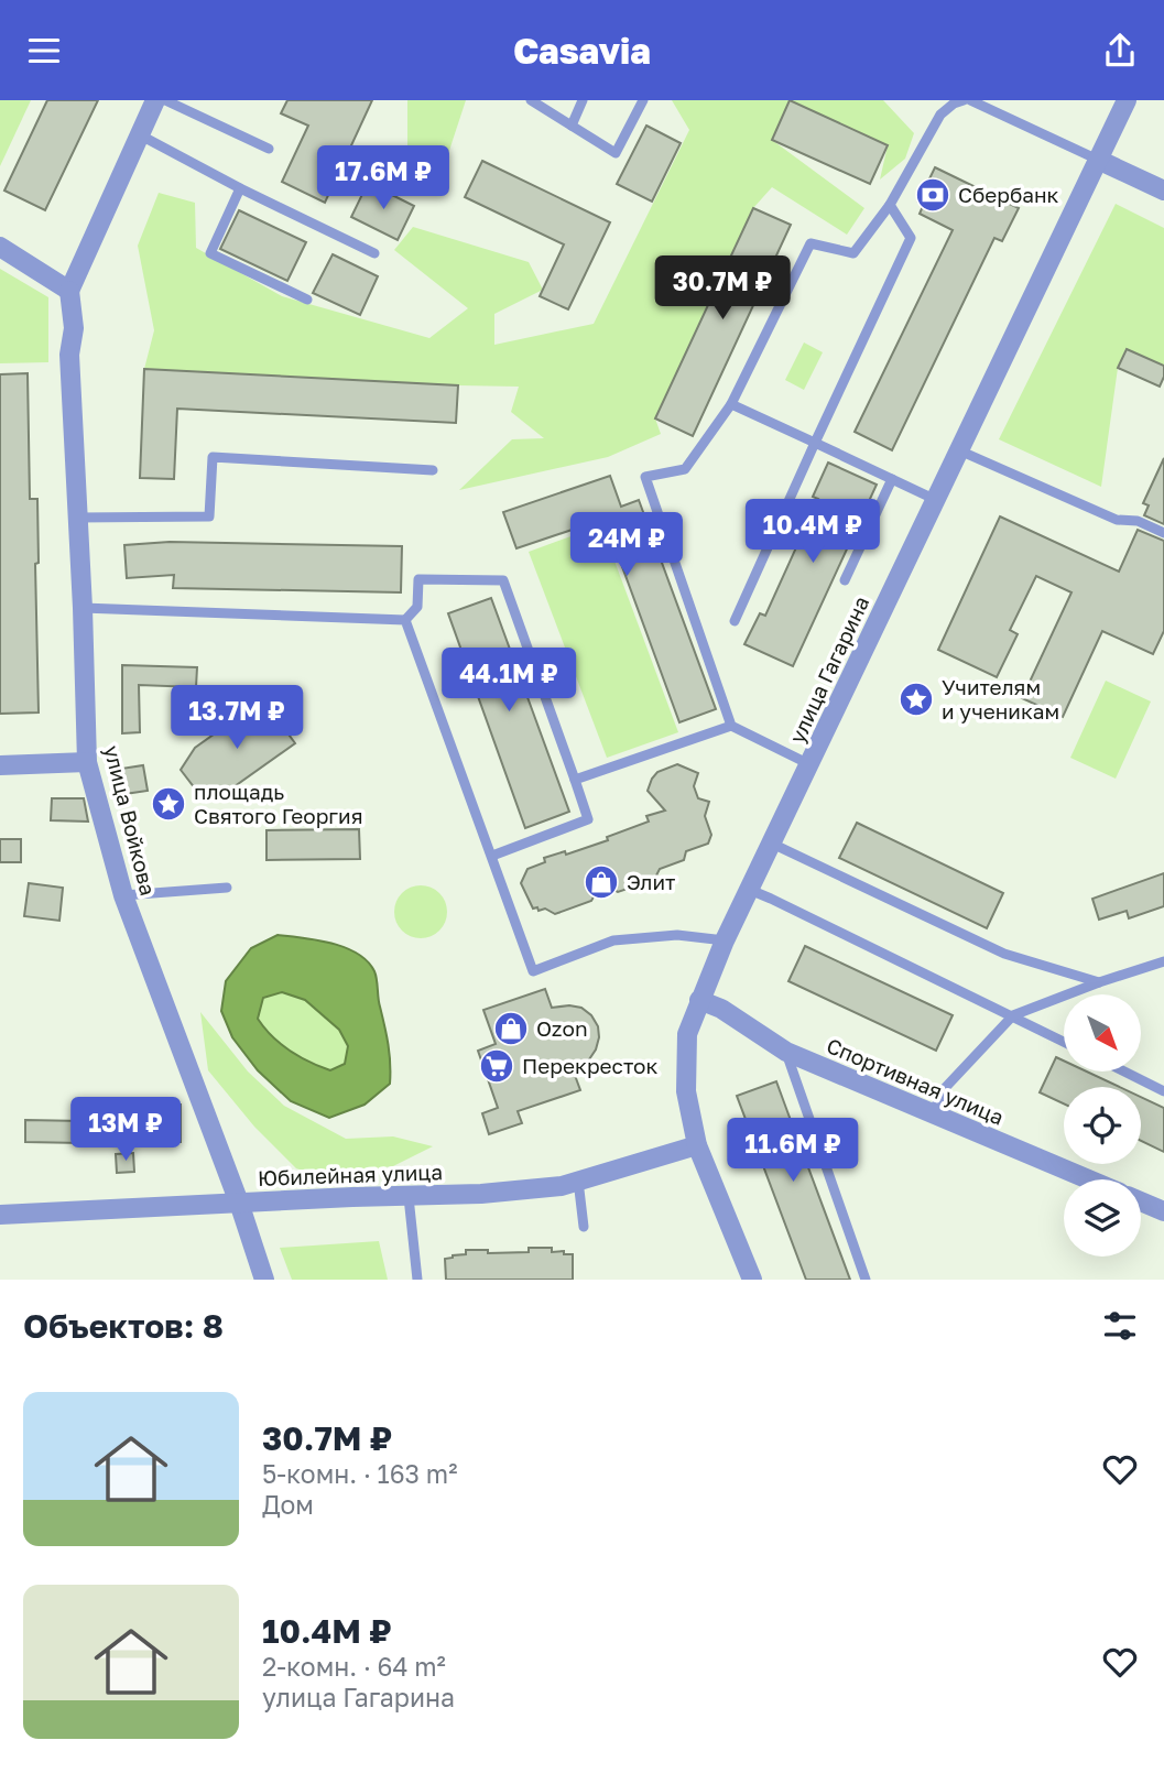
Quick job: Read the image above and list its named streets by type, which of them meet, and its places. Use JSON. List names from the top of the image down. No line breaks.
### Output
{"streets":{"street":["улица Гагарина","улица Войкова","Спортивная улица","Юбилейная улица"]},"crossings":[["улица Гагарина","Спортивная улица"],["улица Гагарина","Юбилейная улица"],["улица Войкова","Юбилейная улица"]],"places":{"bank":["Сбербанк"],"place":["Учителям и ученикам","площадь Святого Георгия"],"shop":["Элит","Ozon"],"supermarket":["Перекресток"]},"north":"bottom right","page":{"header":"Casavia","price":["17.6M ₽","30.7M ₽","10.4M ₽","24M ₽","44.1M ₽","13.7M ₽","13M ₽","11.6M ₽"],"heading":"Объектов: 8","list":[{"name":"30.7M ₽","note":"5-комн. · 163 m² · Дом"},{"name":"10.4M ₽","note":"2-комн. · 64 m² · улица Гагарина"}]}}
